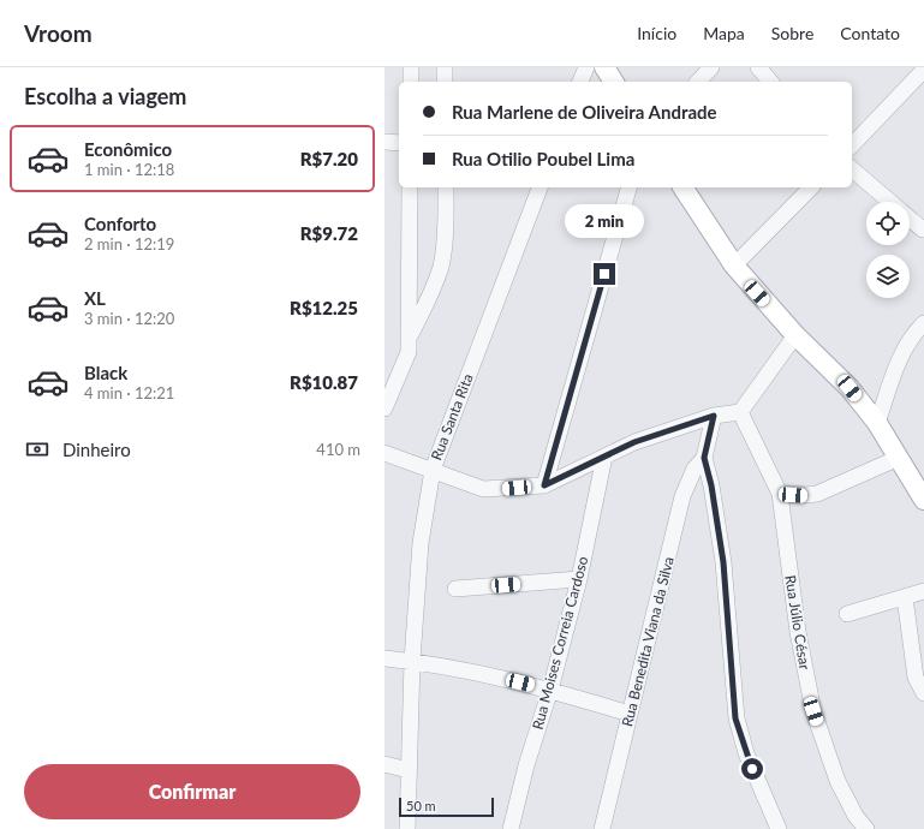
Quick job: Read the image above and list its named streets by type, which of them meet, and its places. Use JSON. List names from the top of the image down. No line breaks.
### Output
{"streets":{"street":["Rua Santa Rita","Rua Júlio César","Rua Benedita Viana da Silva","Rua Moises Correia Cardoso"]},"scale_bar":"50 m","page":{"header":"Vroom","nav":["Início","Mapa","Sobre","Contato"],"heading":"Escolha a viagem","banner":["Rua Marlene de Oliveira Andrade","Rua Otilio Poubel Lima"],"list":[{"name":"Econômico","note":"1 min · 12:18","value":"R$7.20"},{"name":"Conforto","note":"2 min · 12:19","value":"R$9.72"},{"name":"XL","note":"3 min · 12:20","value":"R$12.25"},{"name":"Black","note":"4 min · 12:21","value":"R$10.87"}],"bubble":"2 min","pay":["Dinheiro","410 m"],"buttons":"Confirmar","scale":"50 m"}}
